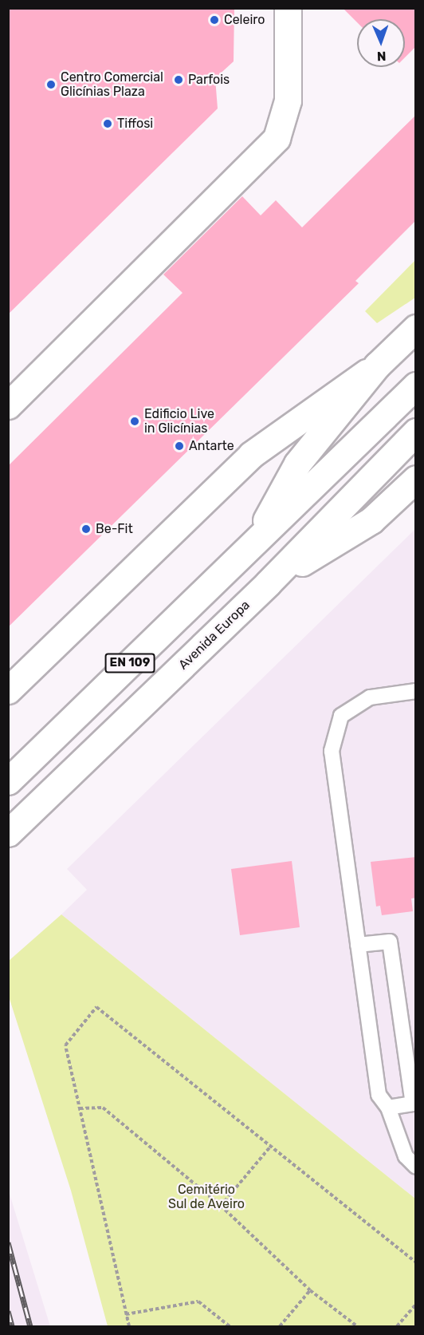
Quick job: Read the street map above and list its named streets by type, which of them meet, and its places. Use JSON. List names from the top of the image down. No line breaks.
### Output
{"streets":{"main road":["Avenida Europa","EN 109"]},"parks":["Cemitério Sul de Aveiro"],"places":["Celeiro","Parfois","Centro Comercial Glicínias Plaza","Tiffosi","Edificio Live in Glicínias","Antarte","Be-Fit"],"north":"bottom"}
